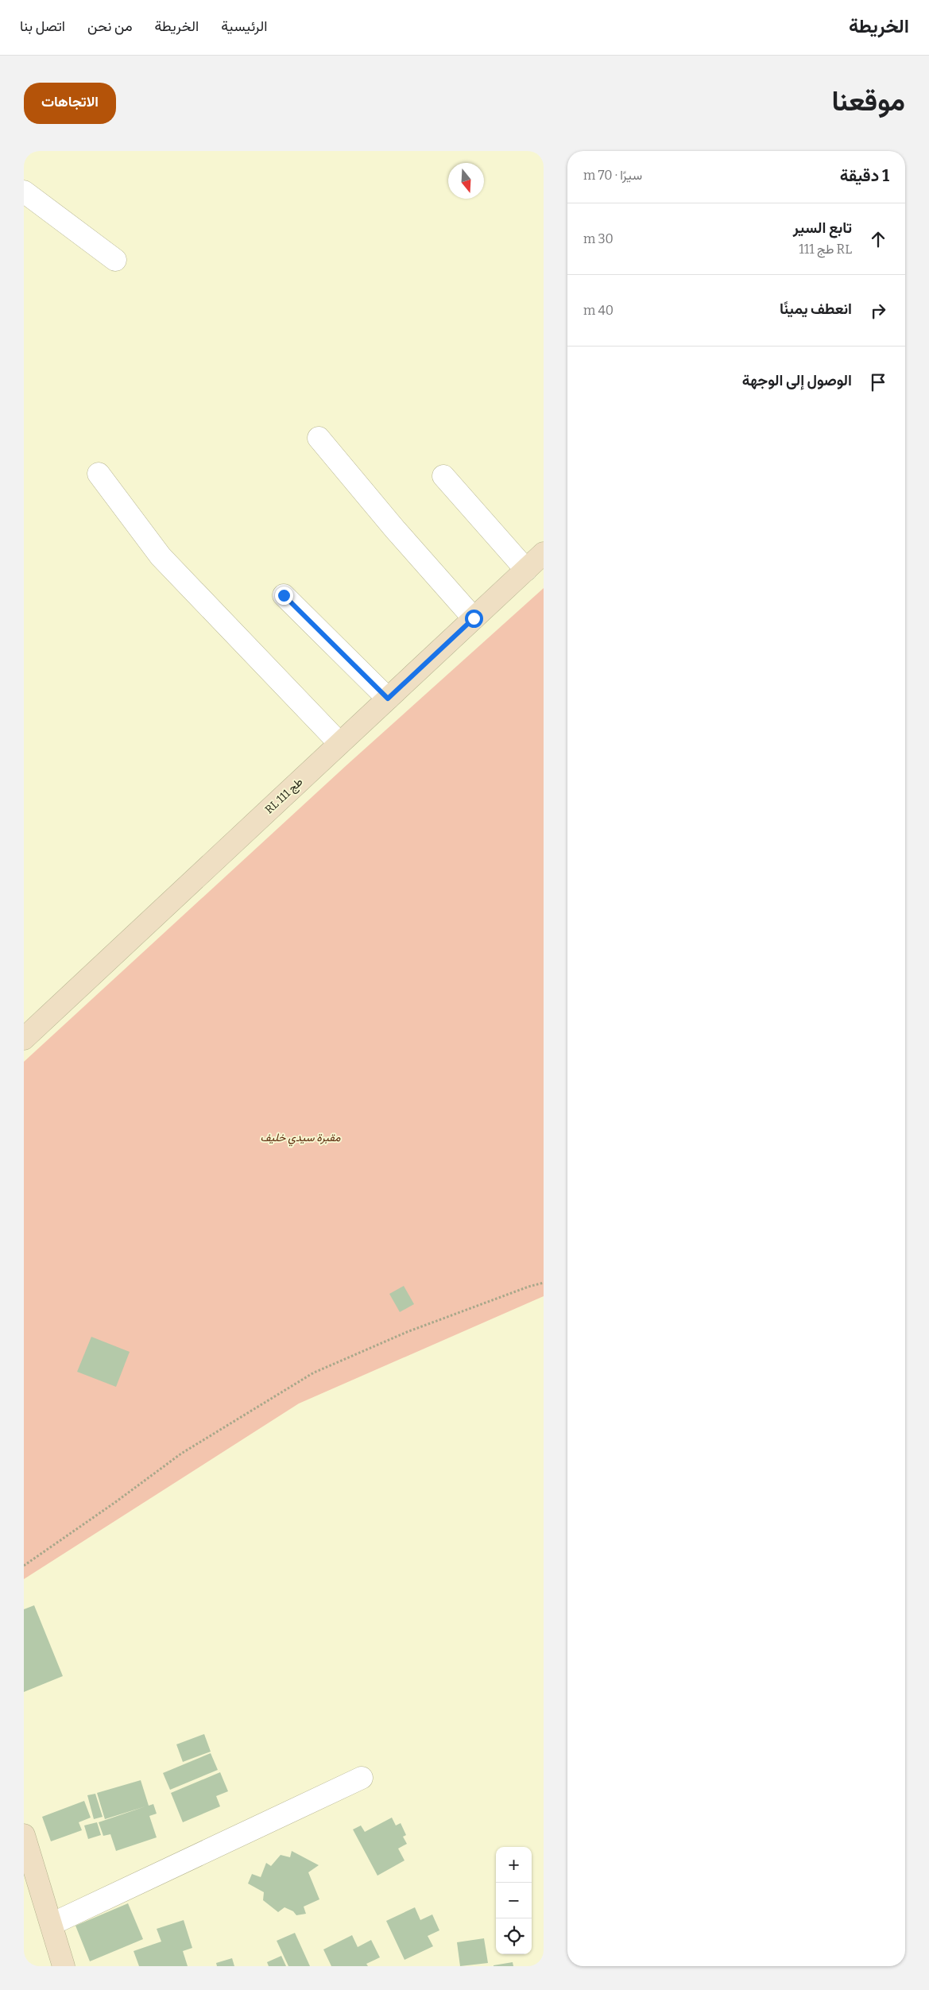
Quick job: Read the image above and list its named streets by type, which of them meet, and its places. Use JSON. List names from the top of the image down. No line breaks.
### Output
{"streets":{"street":["RL طج 111"]},"parks":["مقبرة سيدي خليف"],"north":"bottom","page":{"header":"الخريطة","nav":["الرئيسية","الخريطة","من نحن","اتصل بنا"],"title":"موقعنا","buttons":"الاتجاهات","heading":["1 دقيقة","سيرًا · 70 m"],"list":[["تابع السير","RL طج 111","30 m"],["انعطف يمينًا","40 m"],"الوصول إلى الوجهة"],"map_buttons":["+","−"]}}
